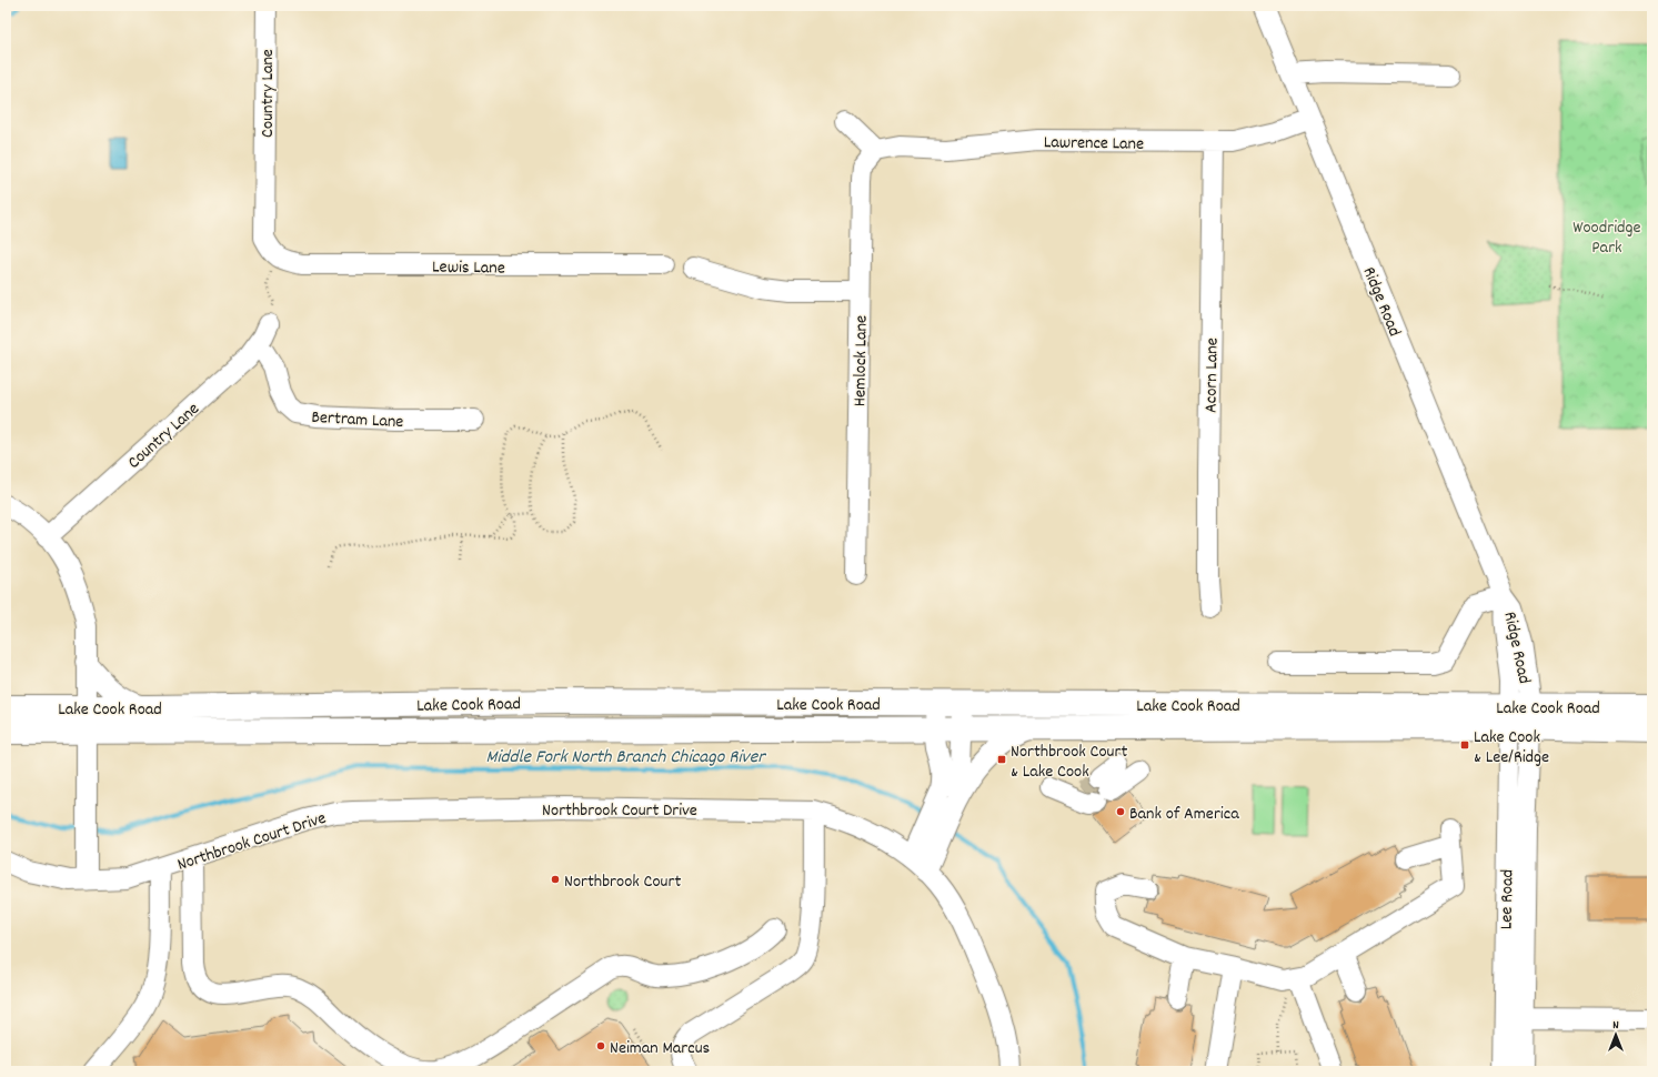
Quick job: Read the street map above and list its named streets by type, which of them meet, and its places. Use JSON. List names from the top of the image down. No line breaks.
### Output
{"streets":{"main road":["Lake Cook Road"],"street":["Country Lane","Lawrence Lane","Lewis Lane","Ridge Road","Hemlock Lane","Acorn Lane","Bertram Lane","Northbrook Court Drive","Lee Road"]},"crossings":[["Country Lane","Lewis Lane"],["Country Lane","Bertram Lane"],["Lawrence Lane","Ridge Road"],["Lawrence Lane","Hemlock Lane"],["Lawrence Lane","Acorn Lane"],["Ridge Road","Lake Cook Road"],["Ridge Road","Lee Road"],["Lake Cook Road","Lee Road"]],"water":["Middle Fork North Branch Chicago River"],"parks":["Woodridge Park"],"places":{"transit":["Lake Cook & Lee/Ridge","Northbrook Court & Lake Cook"],"other":["Bank of America","Northbrook Court","Neiman Marcus"]},"north":"top"}
